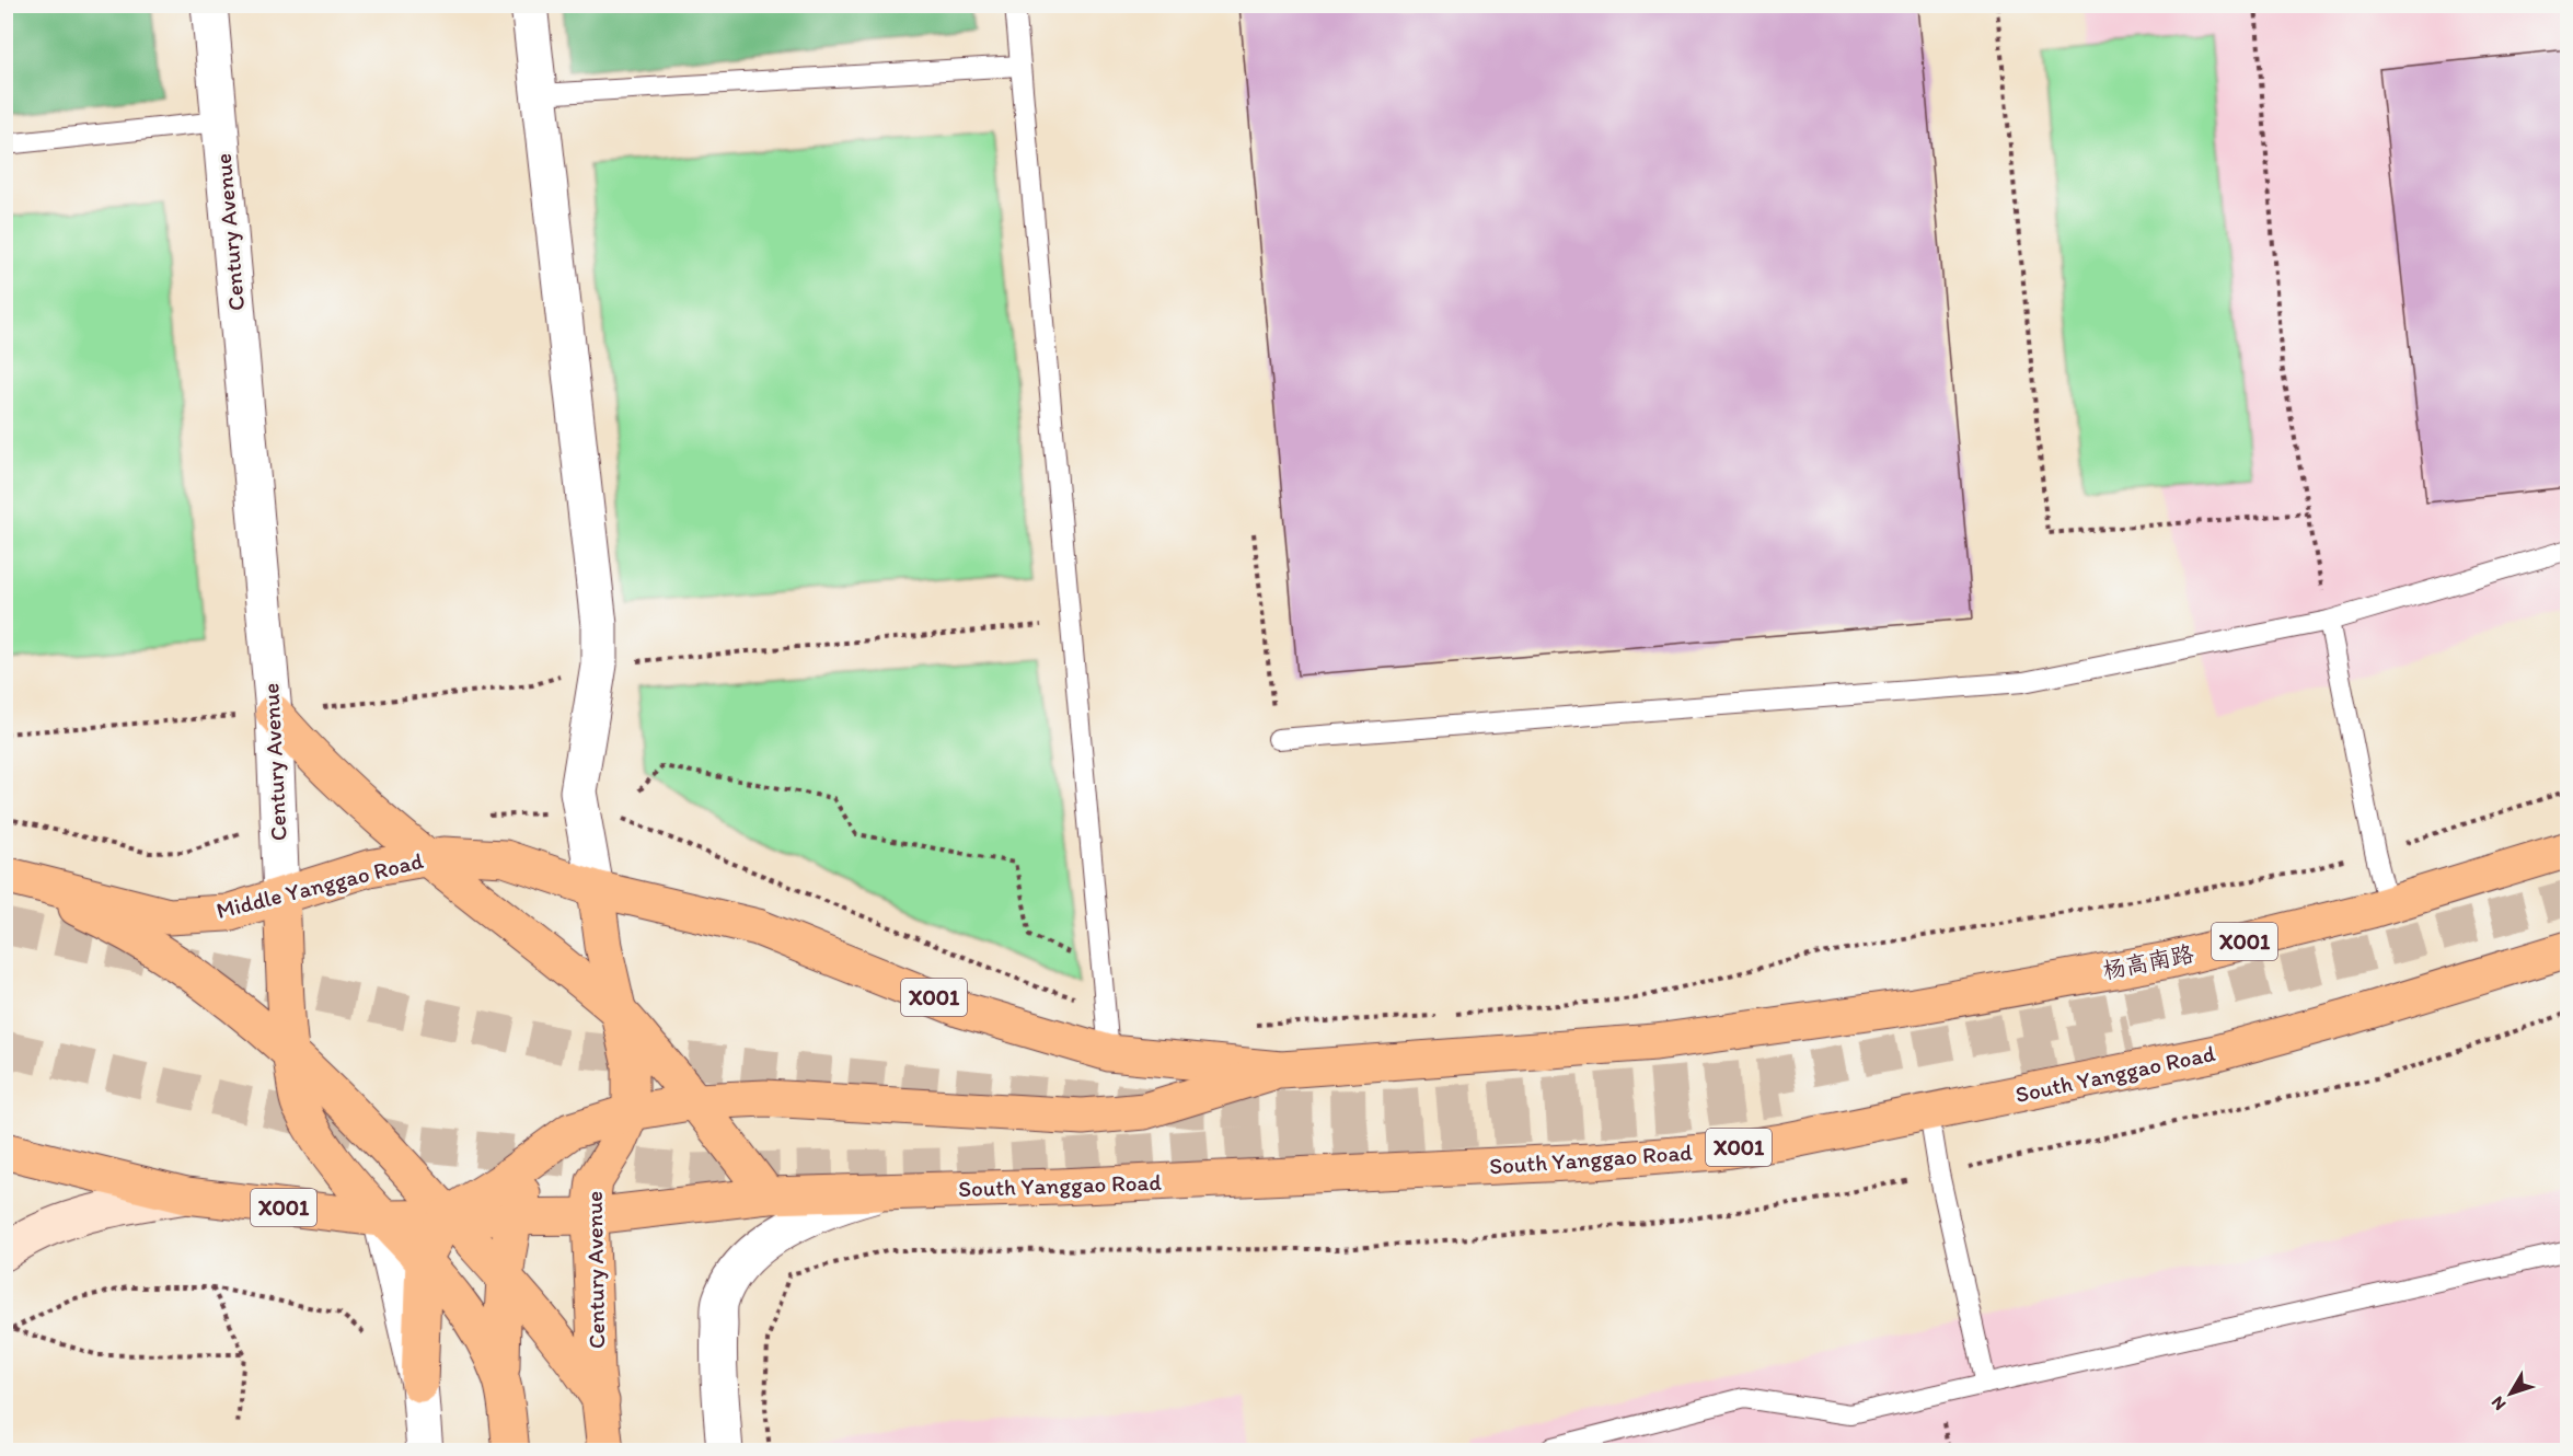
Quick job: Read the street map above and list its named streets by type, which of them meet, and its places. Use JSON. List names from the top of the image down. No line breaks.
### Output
{"streets":{"main road":["Century Avenue","Middle Yanggao Road","X001","杨高南路","South Yanggao Road"]},"crossings":[["Century Avenue","Middle Yanggao Road"],["Century Avenue","X001"],["Century Avenue","South Yanggao Road"],["Middle Yanggao Road","X001"],["X001","杨高南路"]],"north":"bottom left"}
